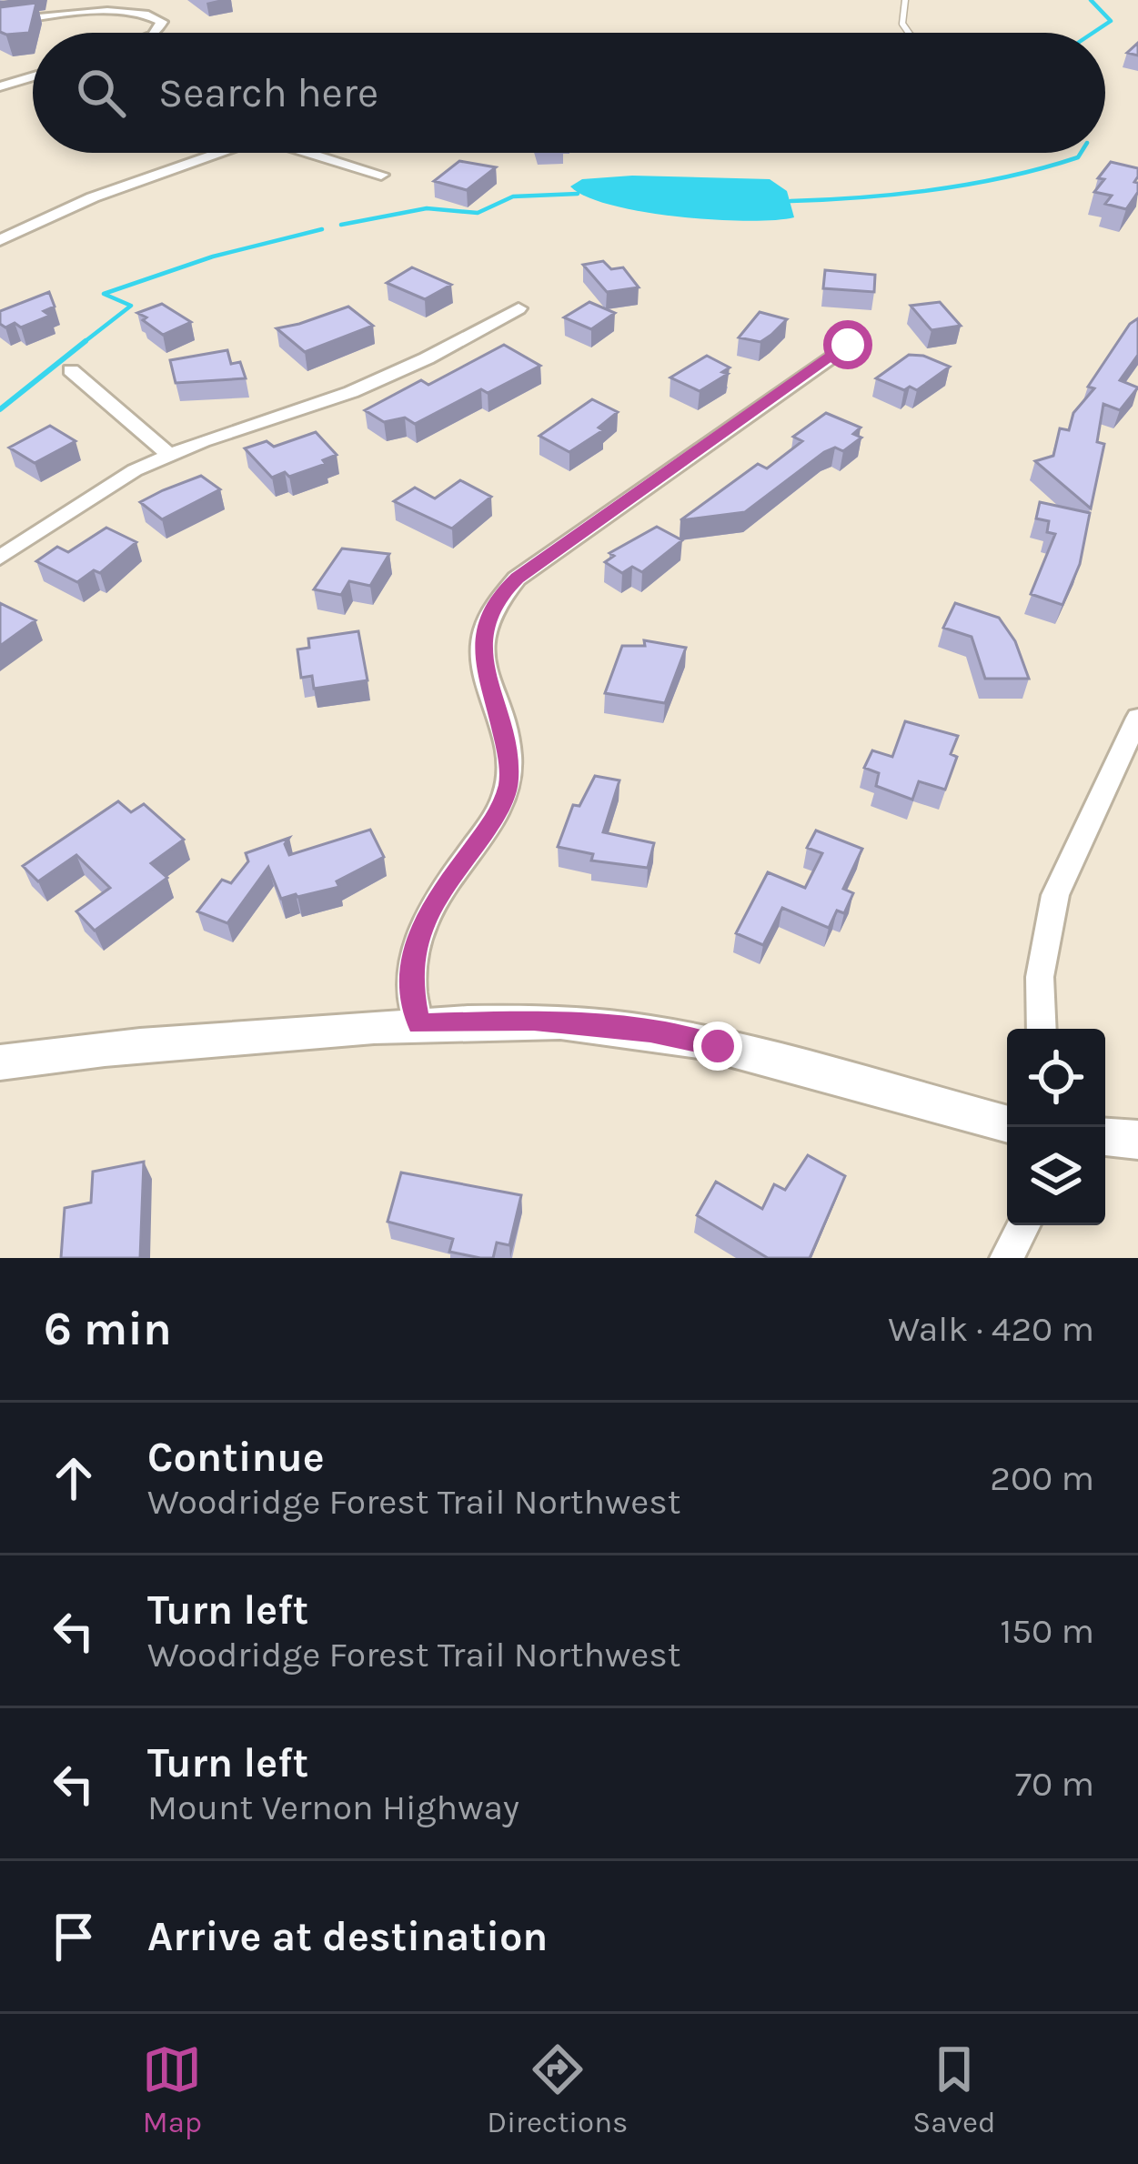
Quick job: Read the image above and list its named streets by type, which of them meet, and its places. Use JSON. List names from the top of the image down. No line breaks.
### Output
{"page":{"search":"Search here","heading":["6 min","Walk · 420 m"],"list":[["Continue","Woodridge Forest Trail Northwest","200 m"],["Turn left","Woodridge Forest Trail Northwest","150 m"],["Turn left","Mount Vernon Highway","70 m"],"Arrive at destination"],"nav":["Map","Directions","Saved"]}}
